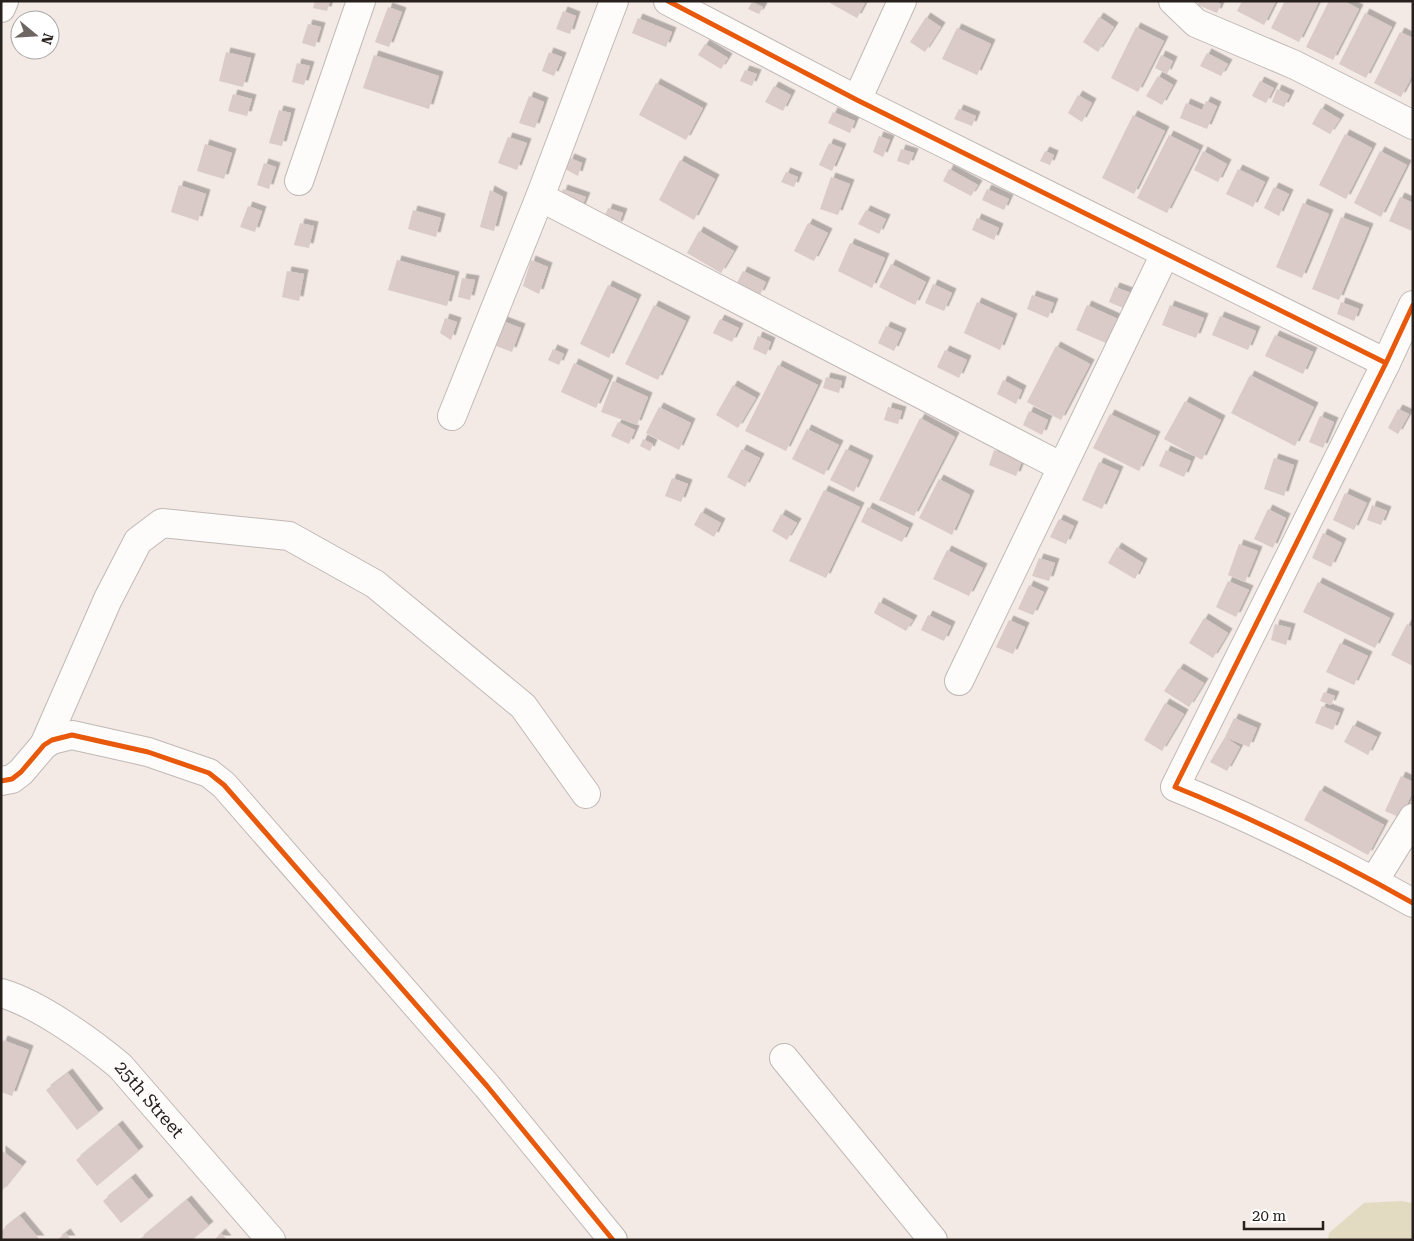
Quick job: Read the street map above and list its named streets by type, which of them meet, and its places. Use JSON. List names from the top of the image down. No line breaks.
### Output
{"streets":{"street":["25th Street"]},"scale_bar":"20 m","north":"right"}
